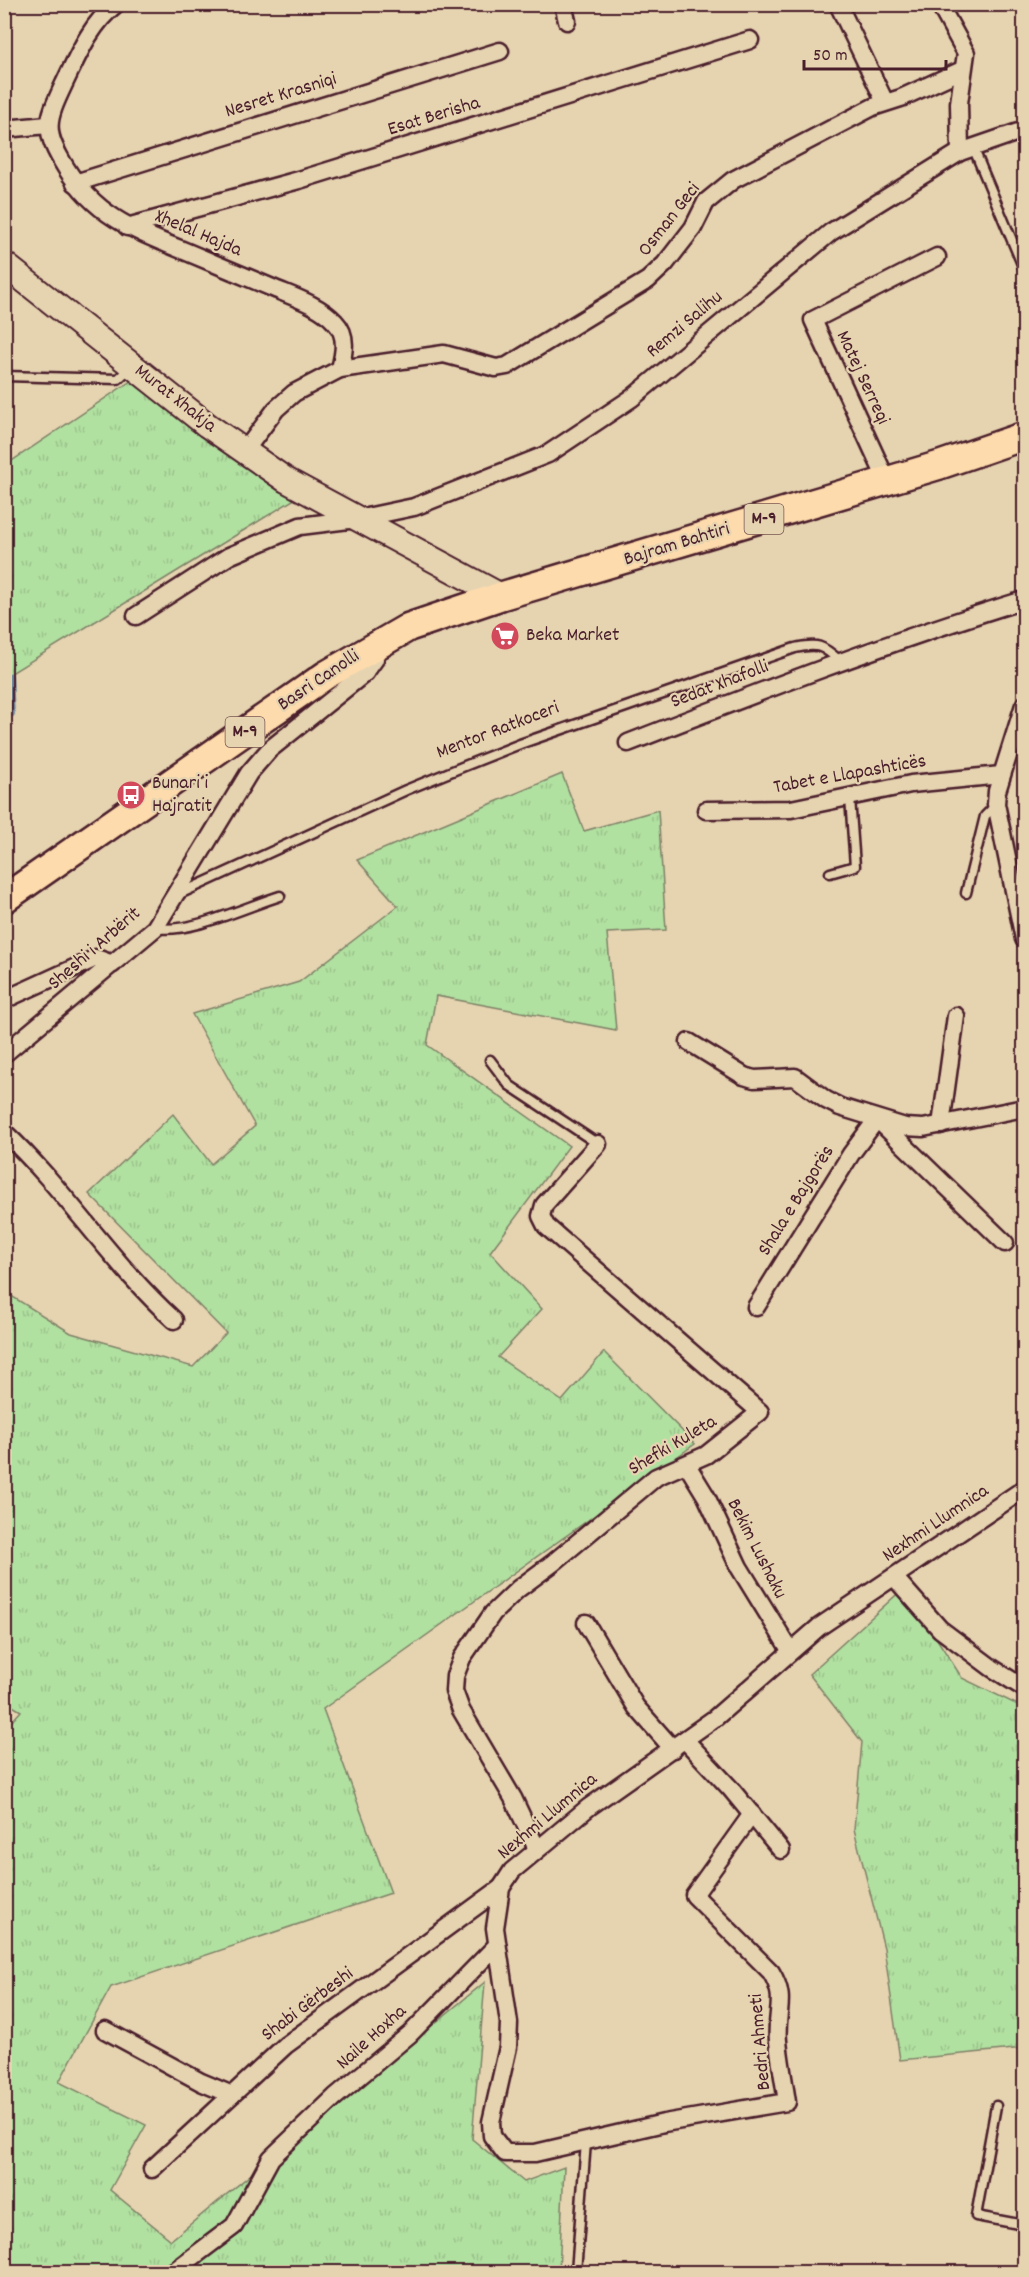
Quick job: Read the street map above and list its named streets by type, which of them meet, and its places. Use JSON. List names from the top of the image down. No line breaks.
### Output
{"streets":{"main road":["M-9","Bajram Bahtiri","Basri Canolli"],"street":["Nesret Krasniqi","Esat Berisha","Osman Geci","Xhelal Hajda","Remzi Salihu","Matej Serreqi","Murat Xhakja","Sedat Xhafolli","Tabet e Llapashticës","Sheshi i Arbërit","Shala e Bajgorës","Shefki Kuleta","Nexhmi Llumnica","Bekim Lushaku","Shabi Gërbeshi","Naile Hoxha","Bedri Ahmeti"],"lane":["Mentor Ratkoceri"]},"crossings":[["Nesret Krasniqi","Xhelal Hajda"],["Esat Berisha","Xhelal Hajda"],["Osman Geci","Xhelal Hajda"],["Remzi Salihu","Murat Xhakja"],["Matej Serreqi","Bajram Bahtiri"],["Murat Xhakja","Bajram Bahtiri"],["Murat Xhakja","Basri Canolli"],["Bajram Bahtiri","Basri Canolli"],["Basri Canolli","Sheshi i Arbërit"],["Sedat Xhafolli","Mentor Ratkoceri"],["Mentor Ratkoceri","Sheshi i Arbërit"],["Shefki Kuleta","Nexhmi Llumnica"],["Shefki Kuleta","Bekim Lushaku"],["Nexhmi Llumnica","Bekim Lushaku"],["Nexhmi Llumnica","Shabi Gërbeshi"],["Nexhmi Llumnica","Naile Hoxha"],["Nexhmi Llumnica","Bedri Ahmeti"]],"places":{"supermarket":["Beka Market"],"bus stop":["Bunari i Hajratit"]},"scale_bar":"50 m"}
